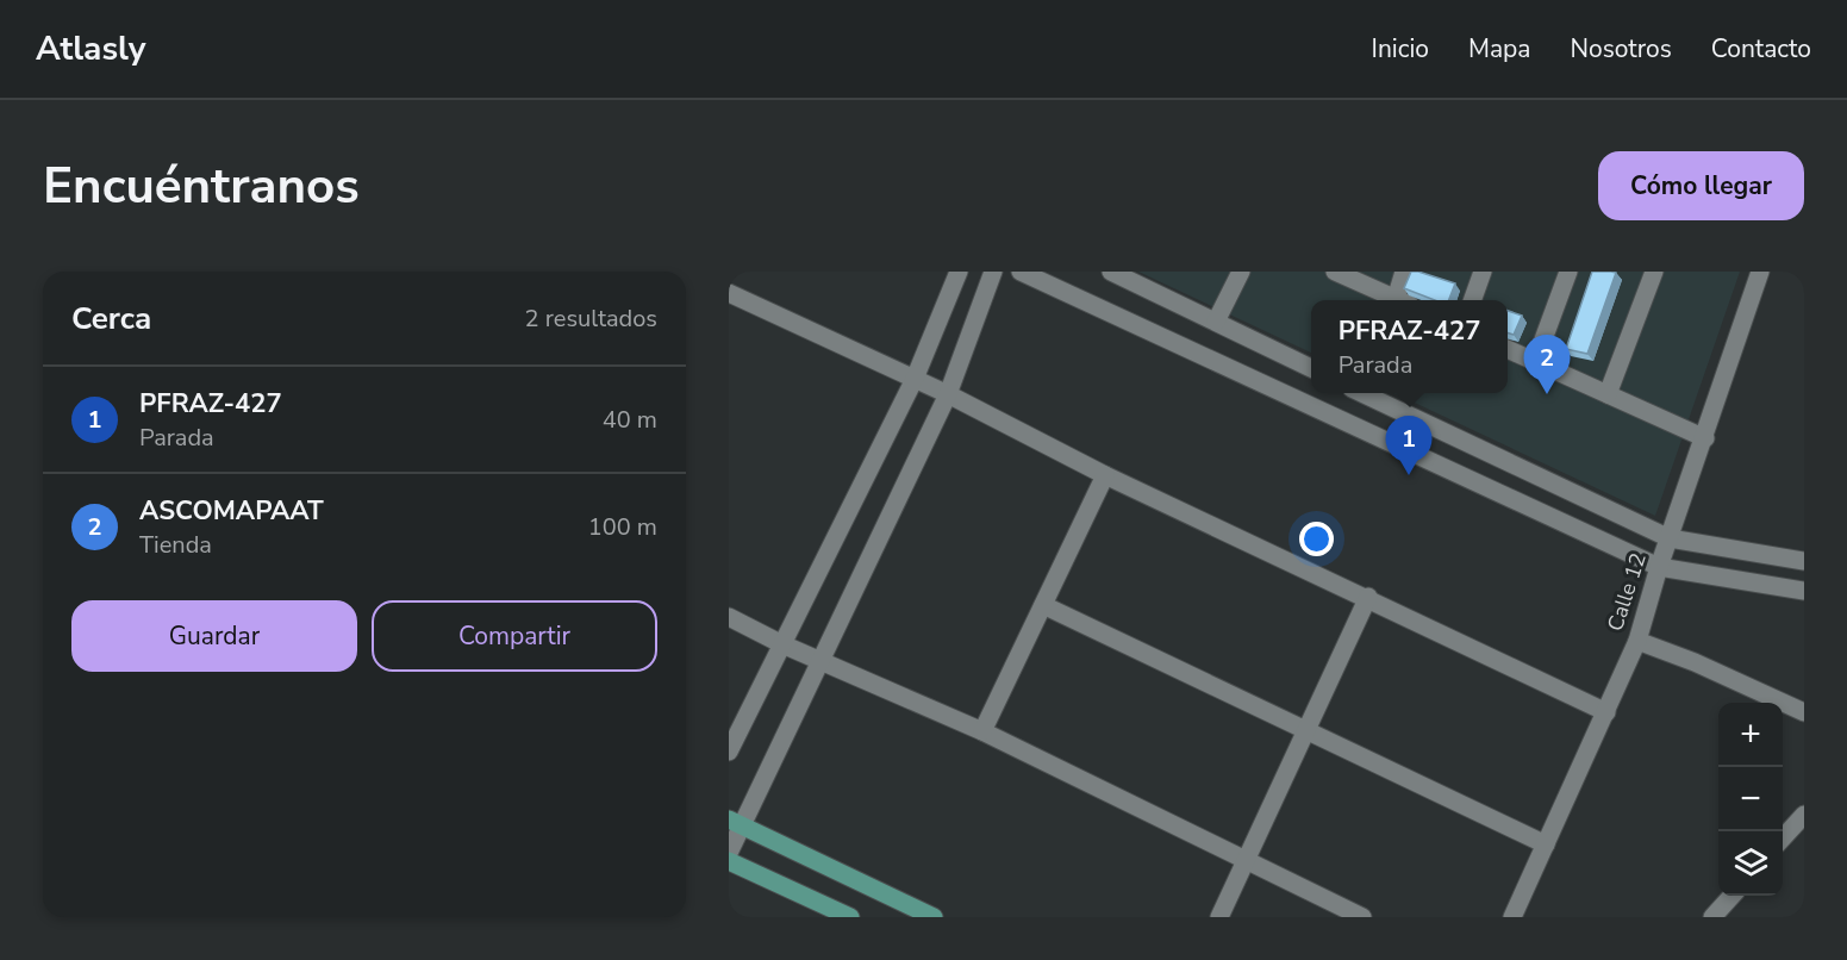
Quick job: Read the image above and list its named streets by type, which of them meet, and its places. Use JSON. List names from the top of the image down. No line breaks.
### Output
{"streets":{"street":["Calle 12"]},"page":{"header":"Atlasly","nav":["Inicio","Mapa","Nosotros","Contacto"],"buttons":["Cómo llegar",["Guardar","Compartir"]],"title":"Encuéntranos","heading":["Cerca","2 resultados"],"popup":["PFRAZ-427","Parada"],"pins":["2","1"],"list":[{"mark":"1","name":"PFRAZ-427","note":"Parada","value":"40 m"},{"mark":"2","name":"ASCOMAPAAT","note":"Tienda","value":"100 m"}],"map_buttons":["+","−"]}}
